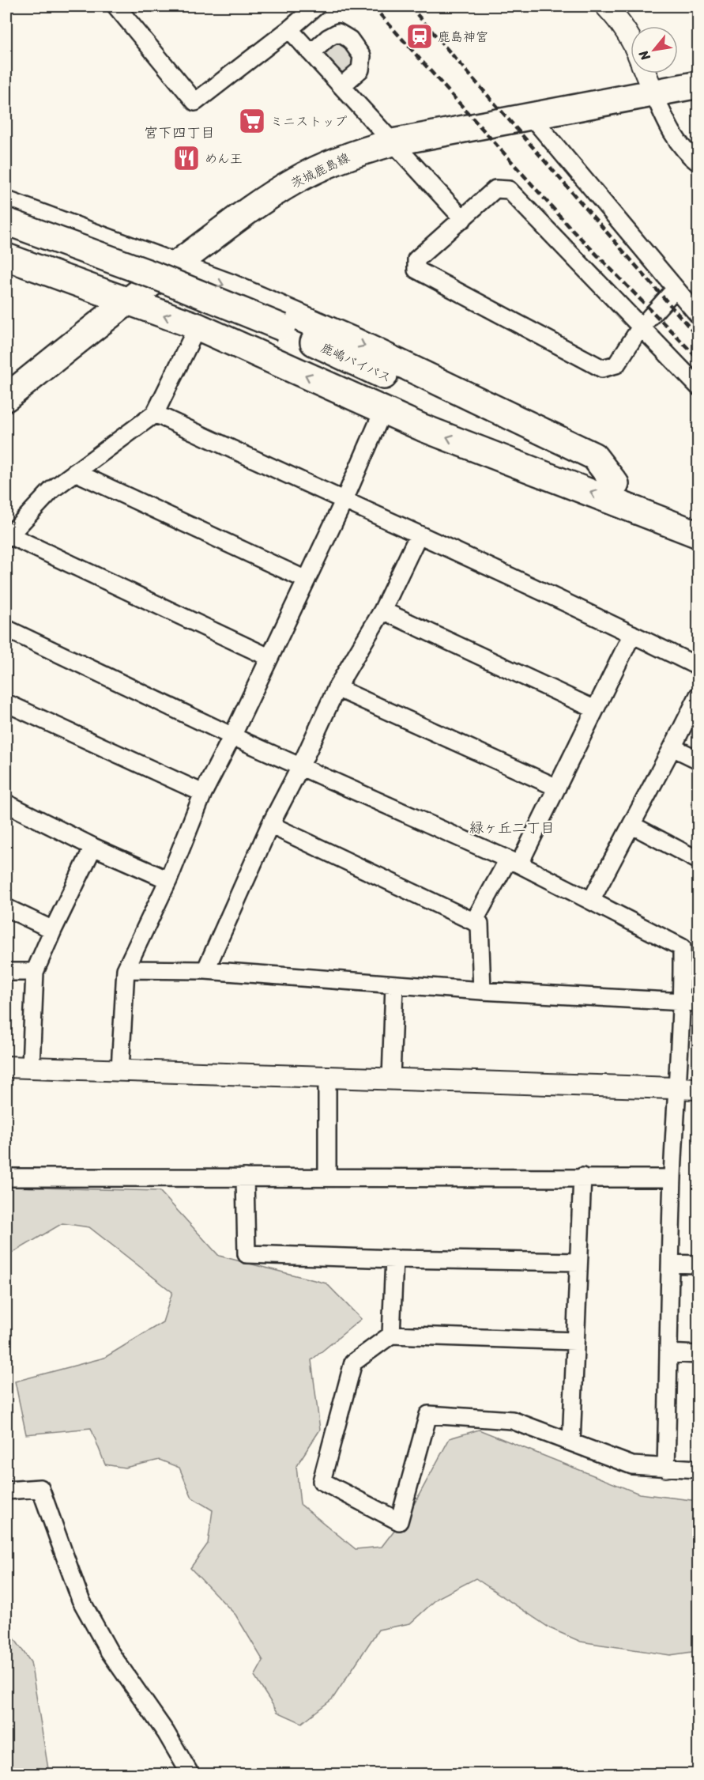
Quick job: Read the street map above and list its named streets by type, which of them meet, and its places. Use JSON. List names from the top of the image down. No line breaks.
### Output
{"streets":{"main road":["茨城鹿島線","鹿嶋バイパス"]},"districts":["宮下四丁目","緑ヶ丘二丁目"],"places":{"station":["鹿島神宮"],"supermarket":["ミニストップ"],"restaurant":["めん王"]},"north":"bottom left"}
